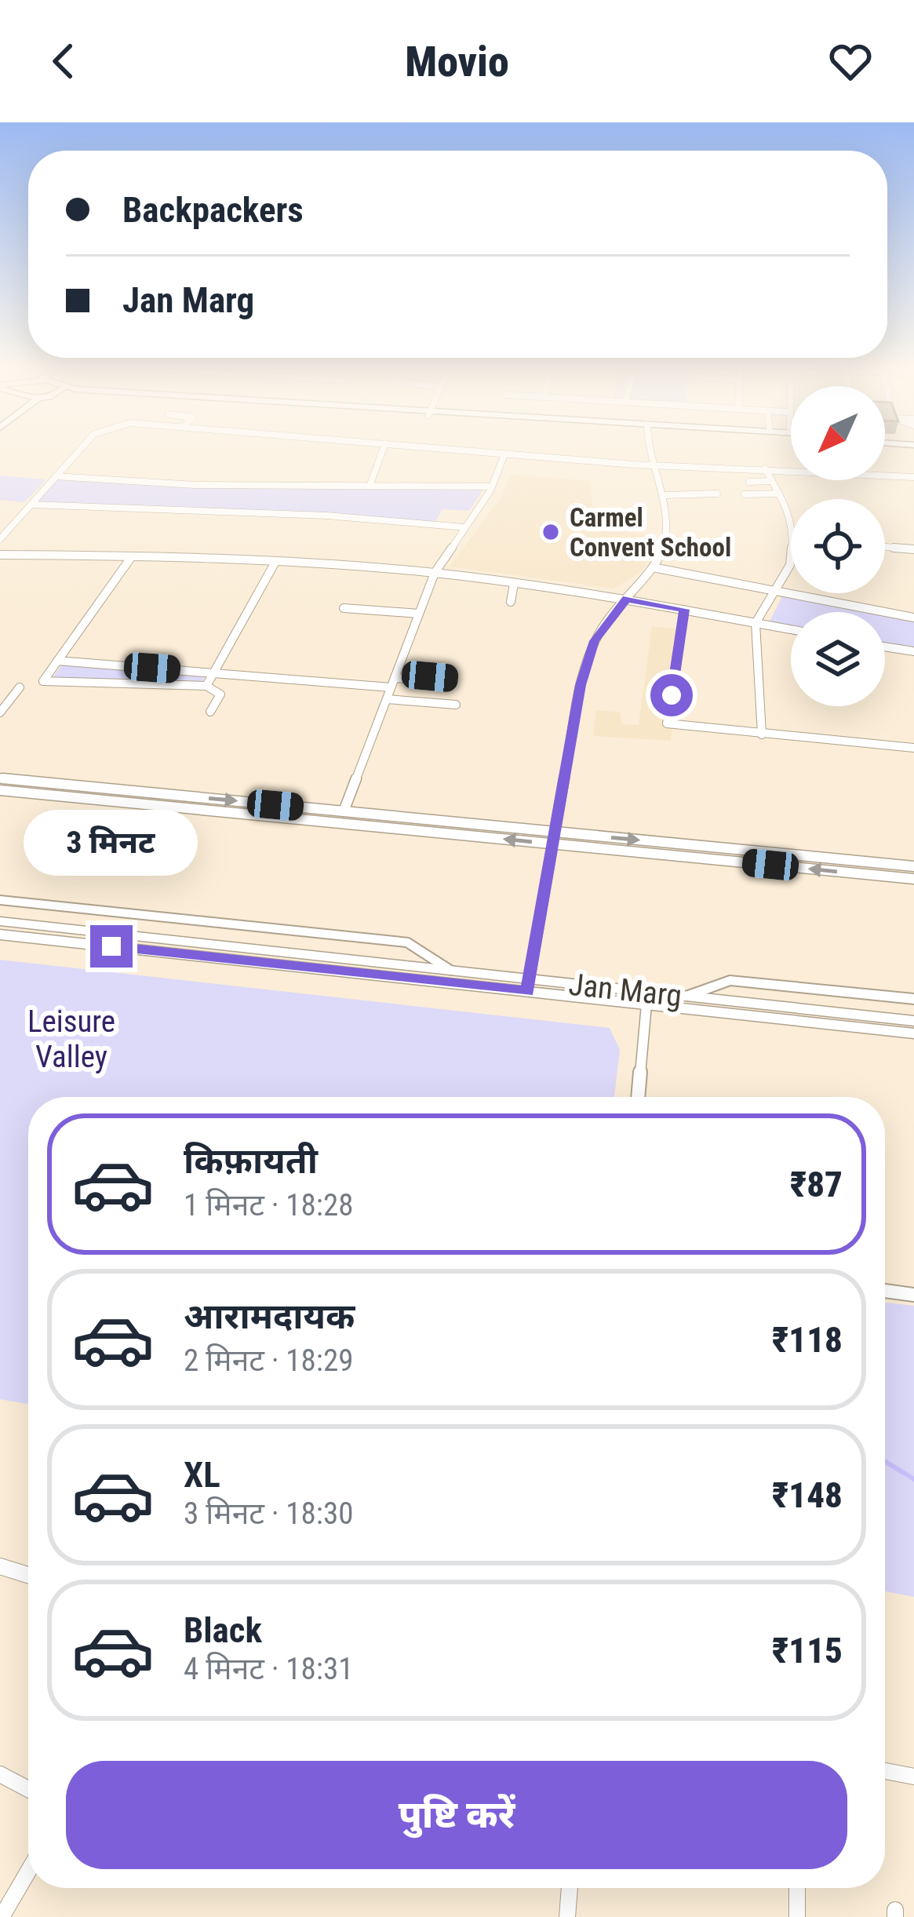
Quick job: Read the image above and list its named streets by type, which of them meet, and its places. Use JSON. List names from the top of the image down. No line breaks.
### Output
{"streets":{"main road":["Jan Marg"]},"parks":["Leisure Valley"],"places":["Carmel Convent School"],"north":"bottom left","page":{"header":"Movio","banner":["Backpackers","Jan Marg"],"bubble":"3 मिनट","list":[{"name":"किफ़ायती","note":"1 मिनट · 18:28","value":"₹87"},{"name":"आरामदायक","note":"2 मिनट · 18:29","value":"₹118"},{"name":"XL","note":"3 मिनट · 18:30","value":"₹148"},{"name":"Black","note":"4 मिनट · 18:31","value":"₹115"}],"buttons":"पुष्टि करें"}}
